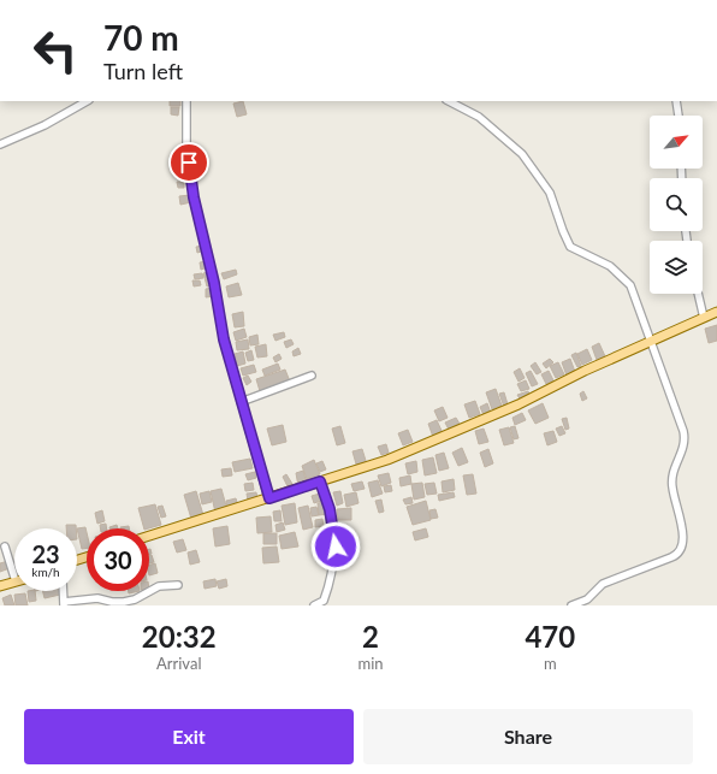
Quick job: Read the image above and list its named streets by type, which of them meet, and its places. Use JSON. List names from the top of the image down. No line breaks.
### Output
{"north":"top right","page":{"turn":["70 m","Turn left"],"speed":"23 km/h","limit":"30","eta":["20:32","Arrival","2","min","470","m"],"buttons":["Exit","Share"]}}
